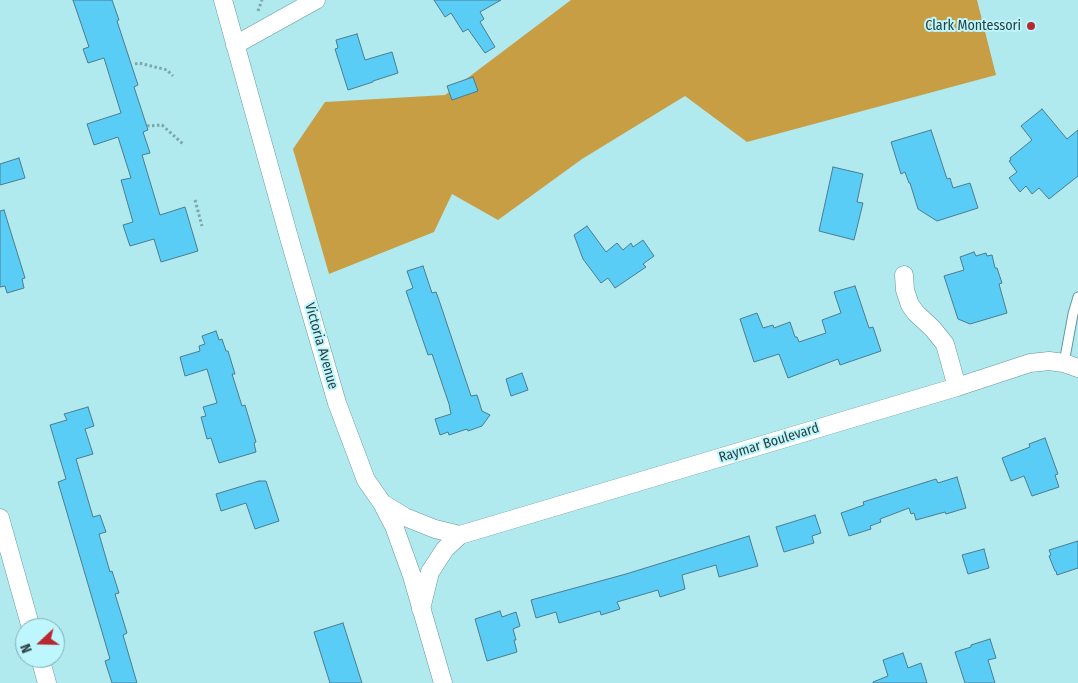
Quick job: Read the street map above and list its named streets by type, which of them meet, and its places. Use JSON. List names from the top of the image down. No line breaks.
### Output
{"streets":{"street":["Victoria Avenue","Raymar Boulevard"]},"places":["Clark Montessori"],"north":"left"}
